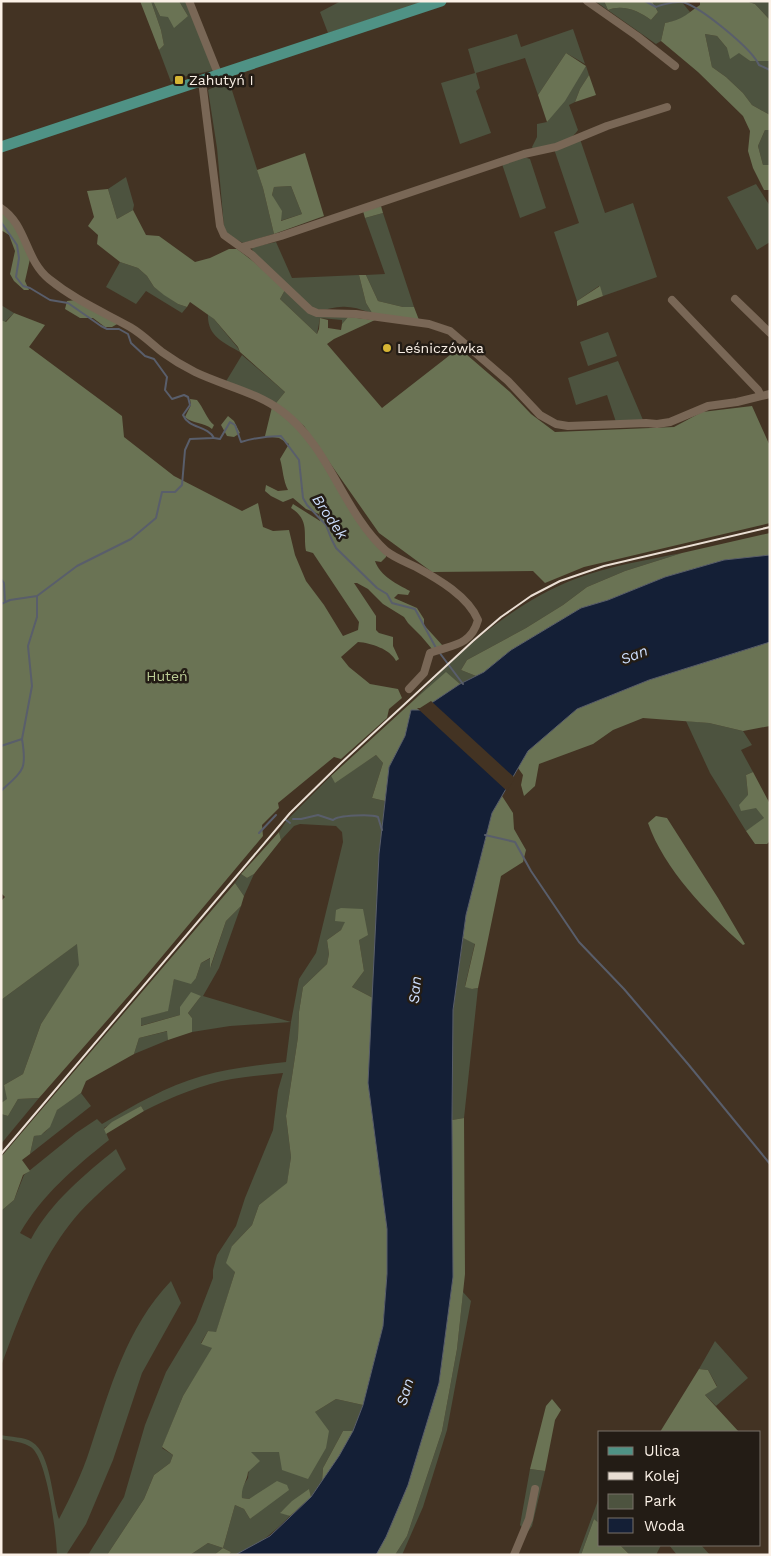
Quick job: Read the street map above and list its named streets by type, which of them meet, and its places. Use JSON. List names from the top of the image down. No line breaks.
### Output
{"water":["Brodek","San"],"parks":["Huteń"],"places":{"transit":["Zahutyń I"],"other":["Leśniczówka"]},"legend":["Ulica","Kolej","Park","Woda"]}
